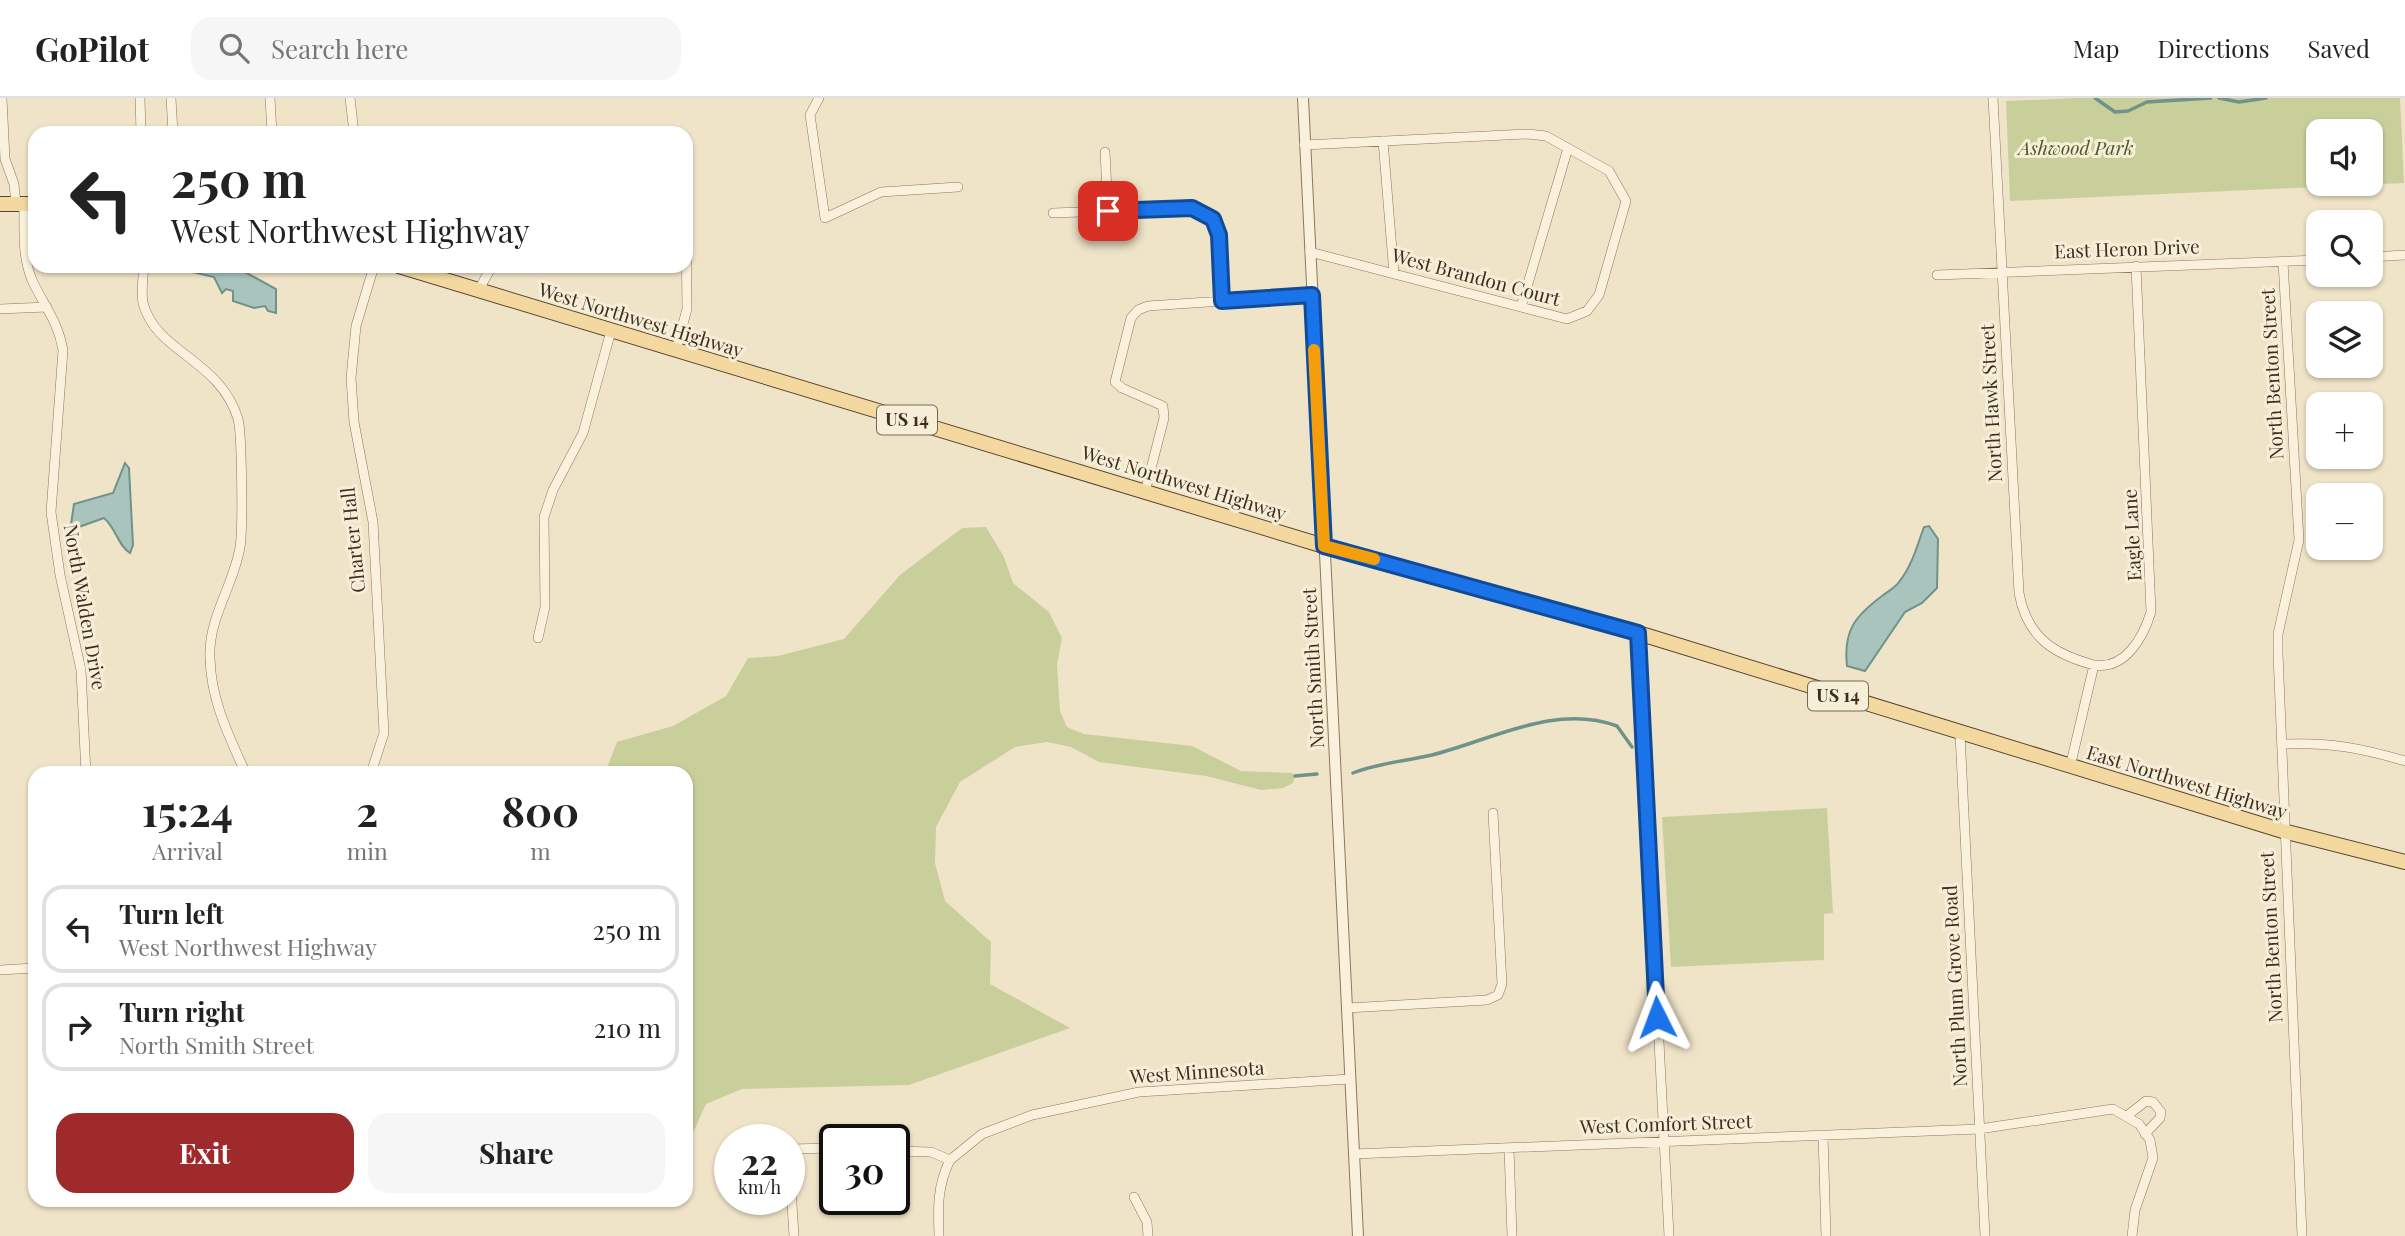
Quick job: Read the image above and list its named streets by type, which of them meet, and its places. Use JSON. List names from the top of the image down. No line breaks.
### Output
{"streets":{"main road":["West Northwest Highway","US 14","East Northwest Highway"],"street":["East Heron Drive","West Brandon Court","North Benton Street","North Hawk Street","Eagle Lane","Charter Hall","North Walden Drive","North Smith Street","North Plum Grove Road","West Minnesota","West Comfort Street"]},"crossings":[["East Heron Drive","North Benton Street"],["East Heron Drive","North Hawk Street"],["East Heron Drive","Eagle Lane"],["West Brandon Court","North Smith Street"],["West Northwest Highway","North Smith Street"],["West Northwest Highway","East Northwest Highway"],["West Northwest Highway","North Plum Grove Road"],["North Benton Street","East Northwest Highway"],["North Hawk Street","Eagle Lane"],["North Smith Street","West Minnesota"],["North Smith Street","West Comfort Street"],["East Northwest Highway","North Plum Grove Road"],["North Plum Grove Road","West Comfort Street"]],"parks":["Ashwood Park"],"page":{"header":"GoPilot","search":"Search here","nav":["Map","Directions","Saved"],"map_buttons":["+","−"],"turn":["250 m","West Northwest Highway"],"eta":["15:24","Arrival","2","min","800","m"],"list":[{"name":"Turn left","note":"West Northwest Highway","value":"250 m"},{"name":"Turn right","note":"North Smith Street","value":"210 m"}],"buttons":["Exit","Share"],"speed":"22 km/h","limit":"30"}}
